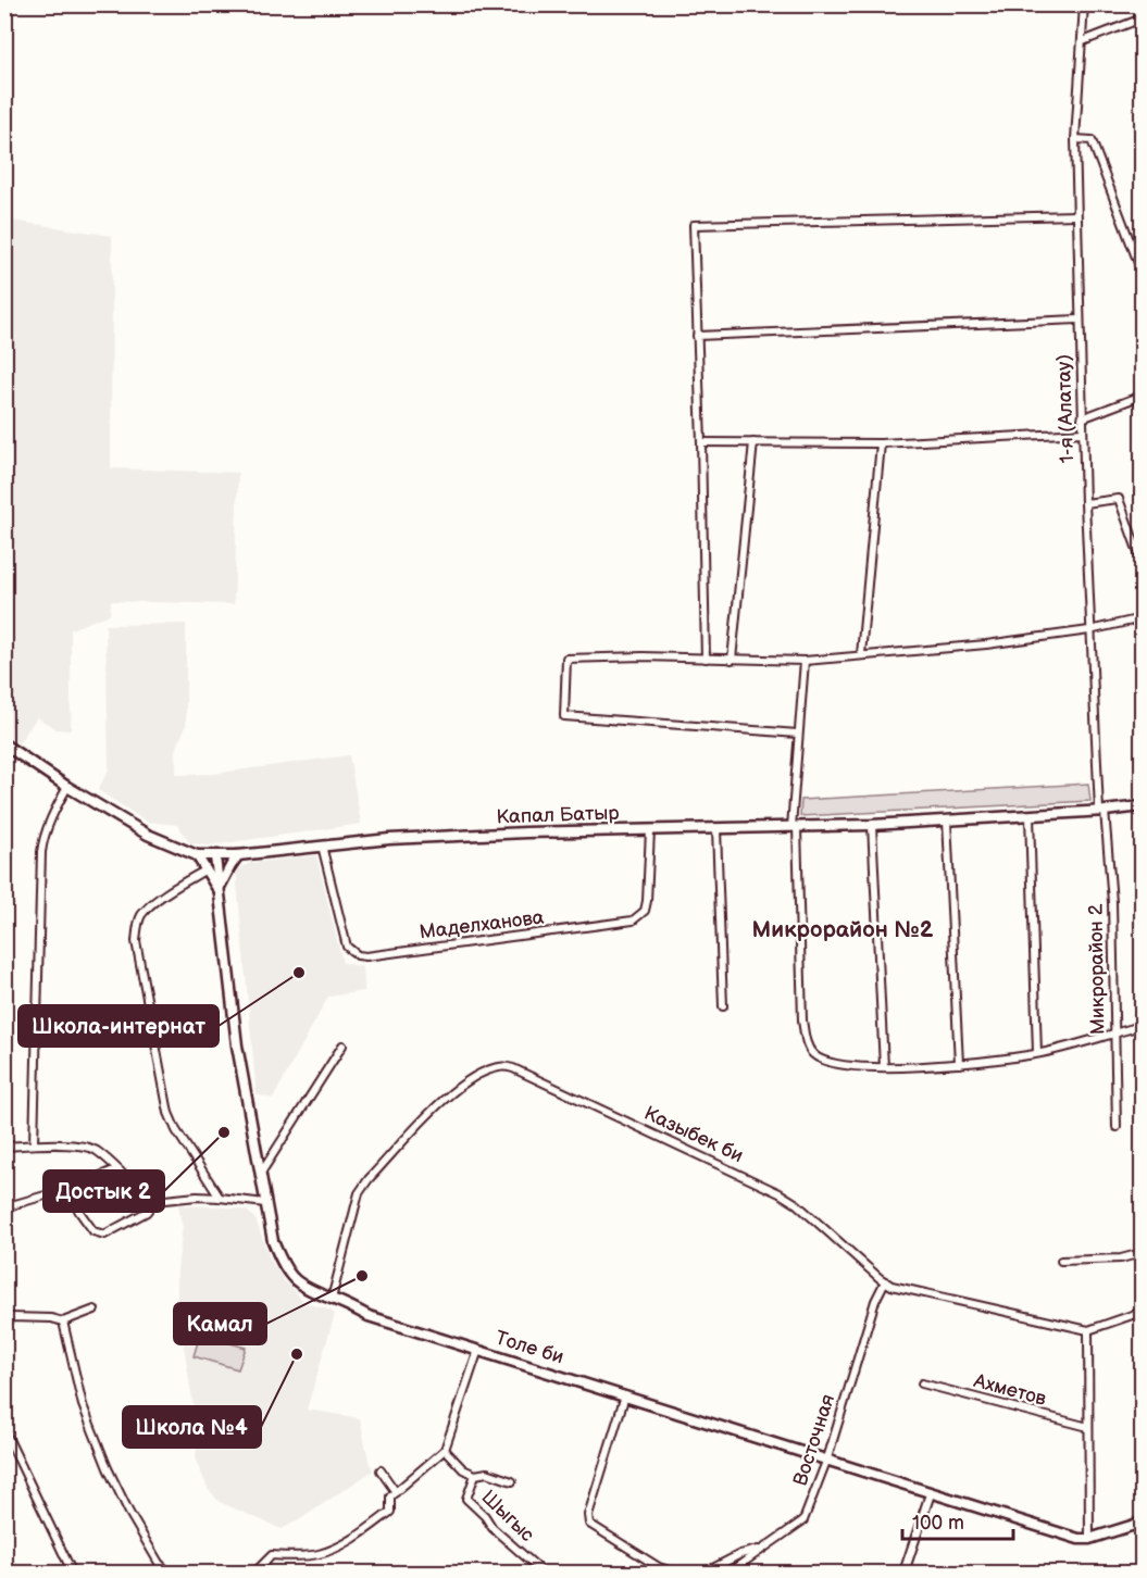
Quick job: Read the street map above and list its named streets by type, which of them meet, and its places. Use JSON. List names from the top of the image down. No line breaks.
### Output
{"streets":{"main road":["Капал Батыр","Толе би"],"street":["1-я (Алатау)","Маделханова","Микрорайон 2","Казыбек би","Ахметов","Восточная","Шыгыс"]},"crossings":[["1-я (Алатау)","Капал Батыр"],["1-я (Алатау)","Микрорайон 2"],["Капал Батыр","Маделханова"],["Капал Батыр","Микрорайон 2"],["Капал Батыр","Толе би"],["Казыбек би","Толе би"],["Казыбек би","Восточная"],["Толе би","Восточная"]],"districts":["Микрорайон №2"],"places":["Школа-интернат","Достык 2","Камал","Школа №4"],"scale_bar":"100 m"}
